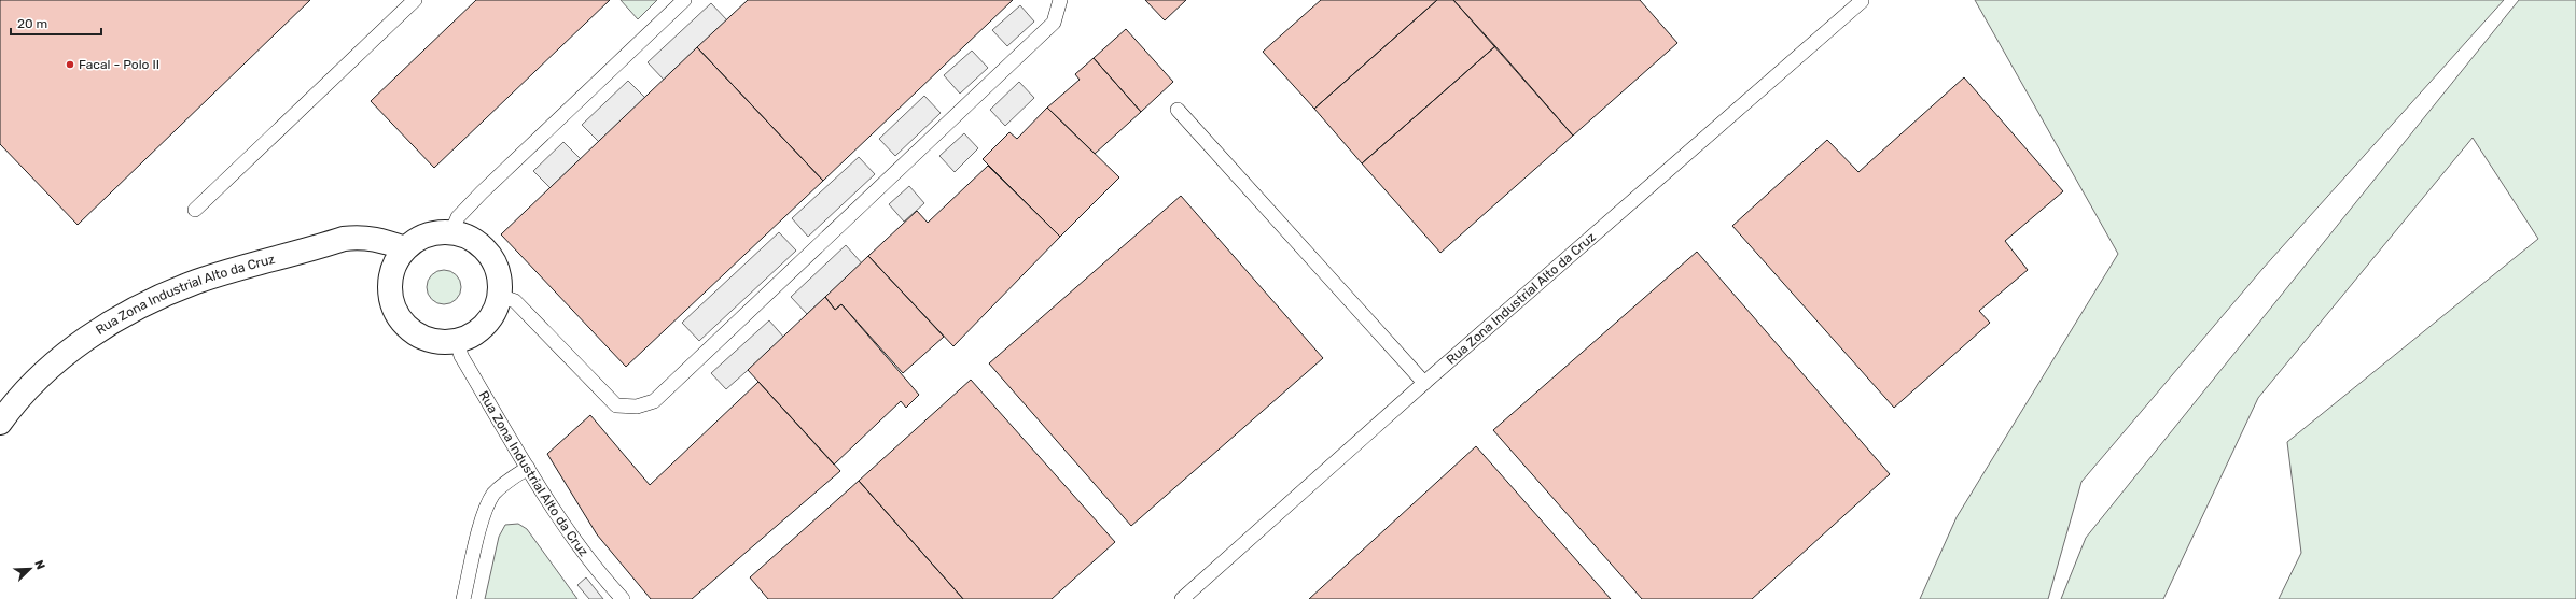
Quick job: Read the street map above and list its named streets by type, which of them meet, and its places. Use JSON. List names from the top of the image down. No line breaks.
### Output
{"streets":{"street":["Rua Zona Industrial Alto da Cruz"]},"places":["Facal - Polo II"],"scale_bar":"20 m","north":"top right"}
